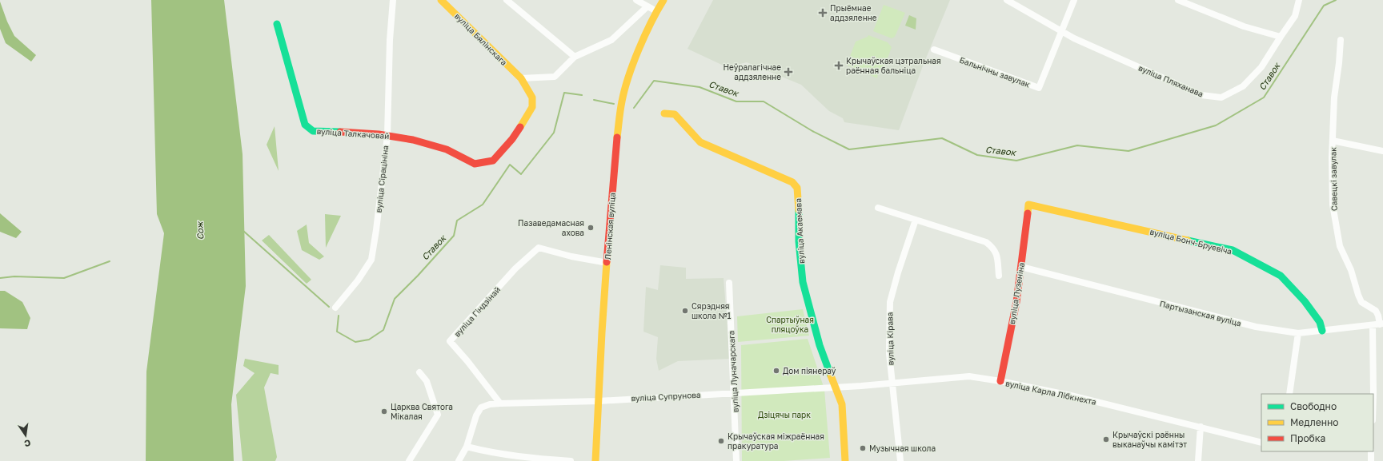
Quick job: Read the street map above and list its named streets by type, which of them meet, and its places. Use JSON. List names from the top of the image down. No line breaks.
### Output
{"streets":{"street":["вуліца Бялінскага","Бальнічны завулак","вуліца Пляханава","вуліца Талкачовай","вуліца Сірацініна","Савецкі завулак","Ленінская вуліца","вуліца Акаемава","вуліца Бонч-Бруевіча","вуліца Лузеніна","вуліца Гіндзінай","Партызанская вуліца","вуліца Кірава","вуліца Луначарскага","вуліца Карла Лібкнехта","вуліца Супрунова"]},"crossings":[["вуліца Бялінскага","вуліца Талкачовай"],["Бальнічны завулак","вуліца Пляханава"],["вуліца Талкачовай","вуліца Сірацініна"],["Савецкі завулак","Партызанская вуліца"],["Ленінская вуліца","вуліца Гіндзінай"],["Ленінская вуліца","вуліца Супрунова"],["вуліца Акаемава","вуліца Карла Лібкнехта"],["вуліца Акаемава","вуліца Супрунова"],["вуліца Бонч-Бруевіча","вуліца Лузеніна"],["вуліца Бонч-Бруевіча","Партызанская вуліца"],["вуліца Лузеніна","Партызанская вуліца"],["вуліца Лузеніна","вуліца Карла Лібкнехта"],["вуліца Гіндзінай","вуліца Супрунова"],["вуліца Кірава","вуліца Карла Лібкнехта"],["вуліца Луначарскага","вуліца Супрунова"],["вуліца Карла Лібкнехта","вуліца Супрунова"]],"water":["Ставок","Сож"],"parks":["Спартыўная пляцоўка","Дзіцячы парк"],"places":{"health":["Прыёмнае аддзяленне","Крычаўская цэтральная раённая бальніца","Неўралагічнае аддзяленне"],"other":["Пазаведамасная ахова","Сярэдняя школа №1","Дом піянераў","Царква Святога Мікалая","Крычаўскі раённы выканаўчы камітэт","Крычаўская міжраённая пракуратура","Музычная школа"]},"legend":["Свободно","Медленно","Пробка"],"north":"bottom"}
